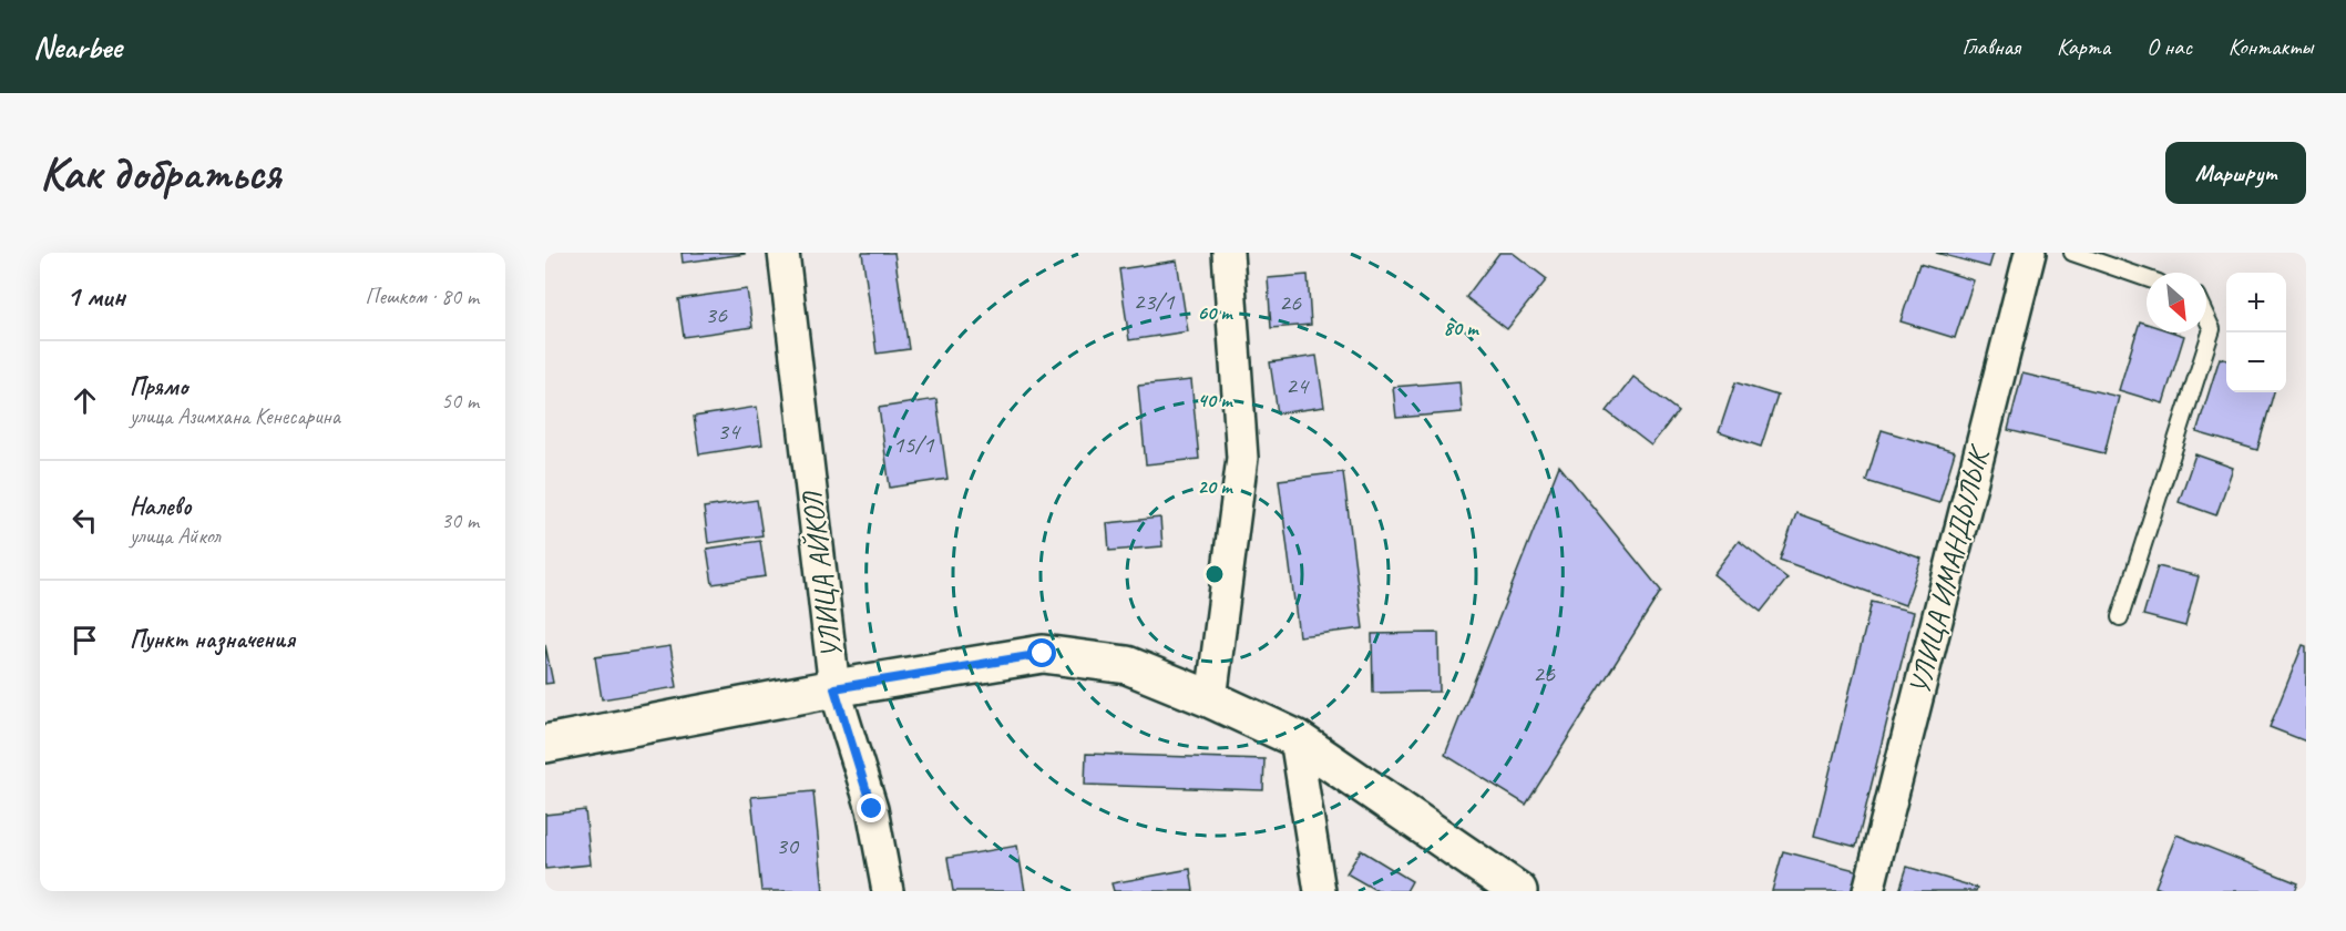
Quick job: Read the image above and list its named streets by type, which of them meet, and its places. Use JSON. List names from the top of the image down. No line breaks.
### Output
{"streets":{"street":["УЛИЦА ИМАНДЫЛЫК","УЛИЦА АЙКОЛ"]},"house_numbers":["23/1","26","36","24","34","15/1","26","30"],"north":"bottom right","page":{"header":"Nearbee","nav":["Главная","Карта","О нас","Контакты"],"buttons":"Маршрут","title":"Как добраться","heading":["1 мин","Пешком · 80 m"],"map_buttons":["+","−"],"list":[["Прямо","улица Азимхана Кенесарина","50 m"],["Налево","улица Айкол","30 m"],"Пункт назначения"]},"rings":["60 m","80 m","40 m","20 m"]}
